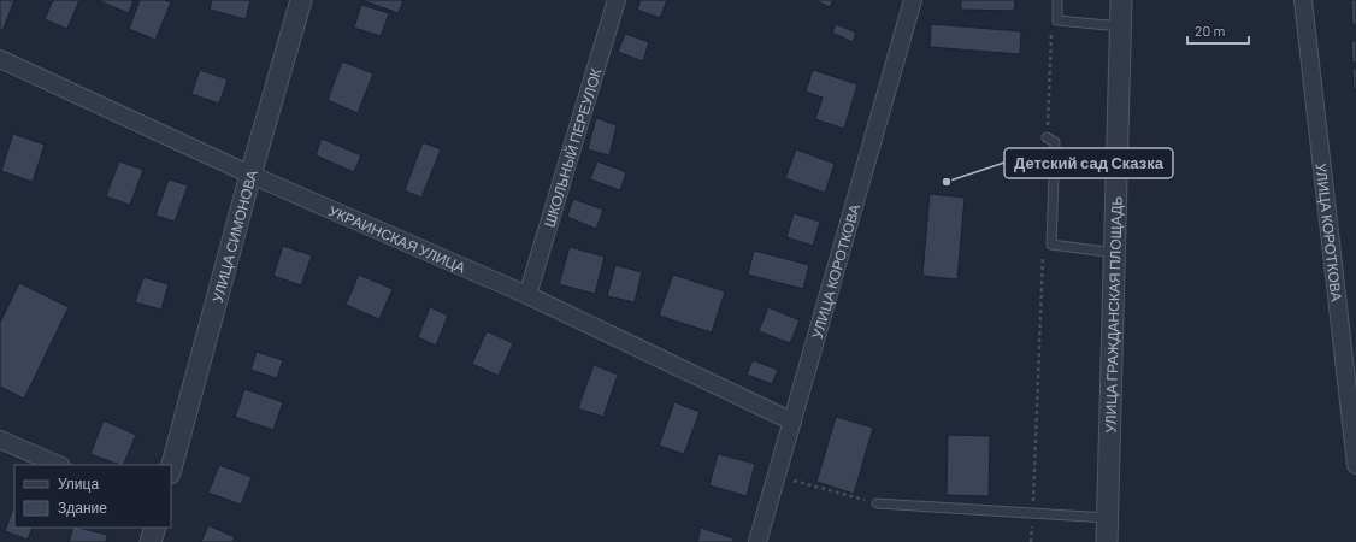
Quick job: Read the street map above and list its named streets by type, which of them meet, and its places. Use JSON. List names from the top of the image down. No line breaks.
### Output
{"streets":{"street":["ШКОЛЬНЫЙ ПЕРЕУЛОК","УЛИЦА КОРОТКОВА","УЛИЦА СИМОНОВА","УКРАИНСКАЯ УЛИЦА","УЛИЦА ГРАЖДАНСКАЯ ПЛОЩАДЬ"]},"crossings":[["ШКОЛЬНЫЙ ПЕРЕУЛОК","УКРАИНСКАЯ УЛИЦА"],["УЛИЦА КОРОТКОВА","УКРАИНСКАЯ УЛИЦА"],["УЛИЦА СИМОНОВА","УКРАИНСКАЯ УЛИЦА"]],"places":["Детский сад Сказка"],"legend":["Улица","Здание"],"scale_bar":"20 m"}
